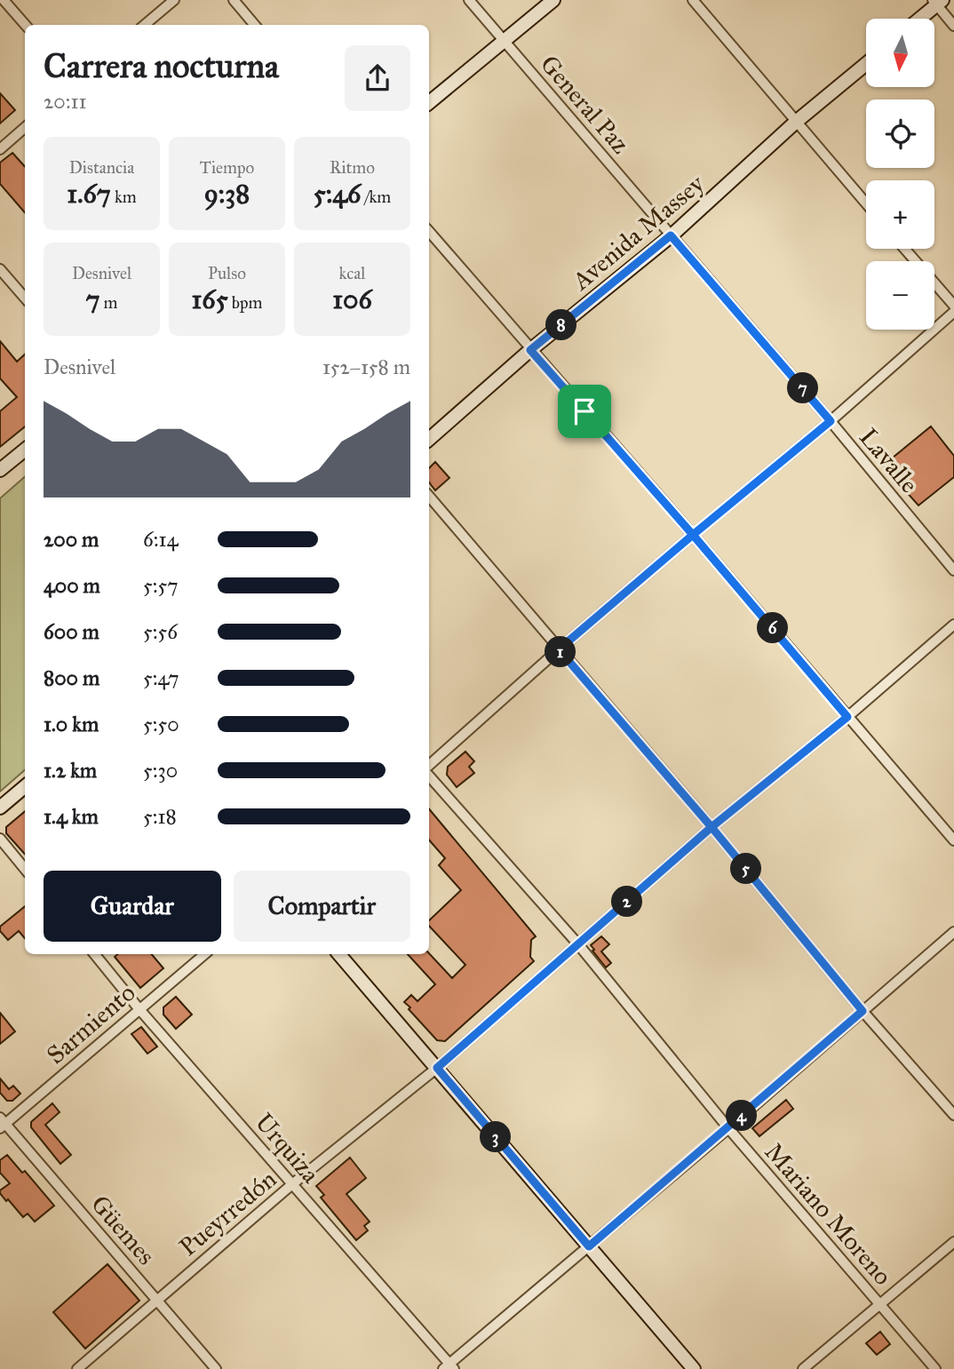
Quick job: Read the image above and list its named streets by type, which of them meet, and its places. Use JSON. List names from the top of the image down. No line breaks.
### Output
{"streets":{"main road":["Avenida Massey"],"street":["General Paz","Lavalle","Sarmiento","Urquiza","Pueyrredón","Mariano Moreno","Güemes"]},"crossings":[["General Paz","Avenida Massey"],["General Paz","Lavalle"],["Avenida Massey","Lavalle"],["Sarmiento","Urquiza"],["Sarmiento","Güemes"],["Urquiza","Pueyrredón"],["Pueyrredón","Mariano Moreno"],["Pueyrredón","Güemes"]],"north":"bottom","page":{"map_buttons":["+","−"],"heading":["Carrera nocturna","20:11"],"stats":[["Distancia","1.67 km"],["Tiempo","9:38"],["Ritmo","5:46 /km"],["Desnivel","7 m"],["Pulso","165 bpm"],["kcal","106"]],"pins":["8","7","6","1","5","2","4","3"],"chart":["Desnivel","152–158 m"],"list":[{"name":"200 m","note":"6:14"},{"name":"400 m","note":"5:57"},{"name":"600 m","note":"5:56"},{"name":"800 m","note":"5:47"},{"name":"1.0 km","note":"5:50"},{"name":"1.2 km","note":"5:30"},{"name":"1.4 km","note":"5:18"}],"buttons":["Guardar","Compartir"]}}
